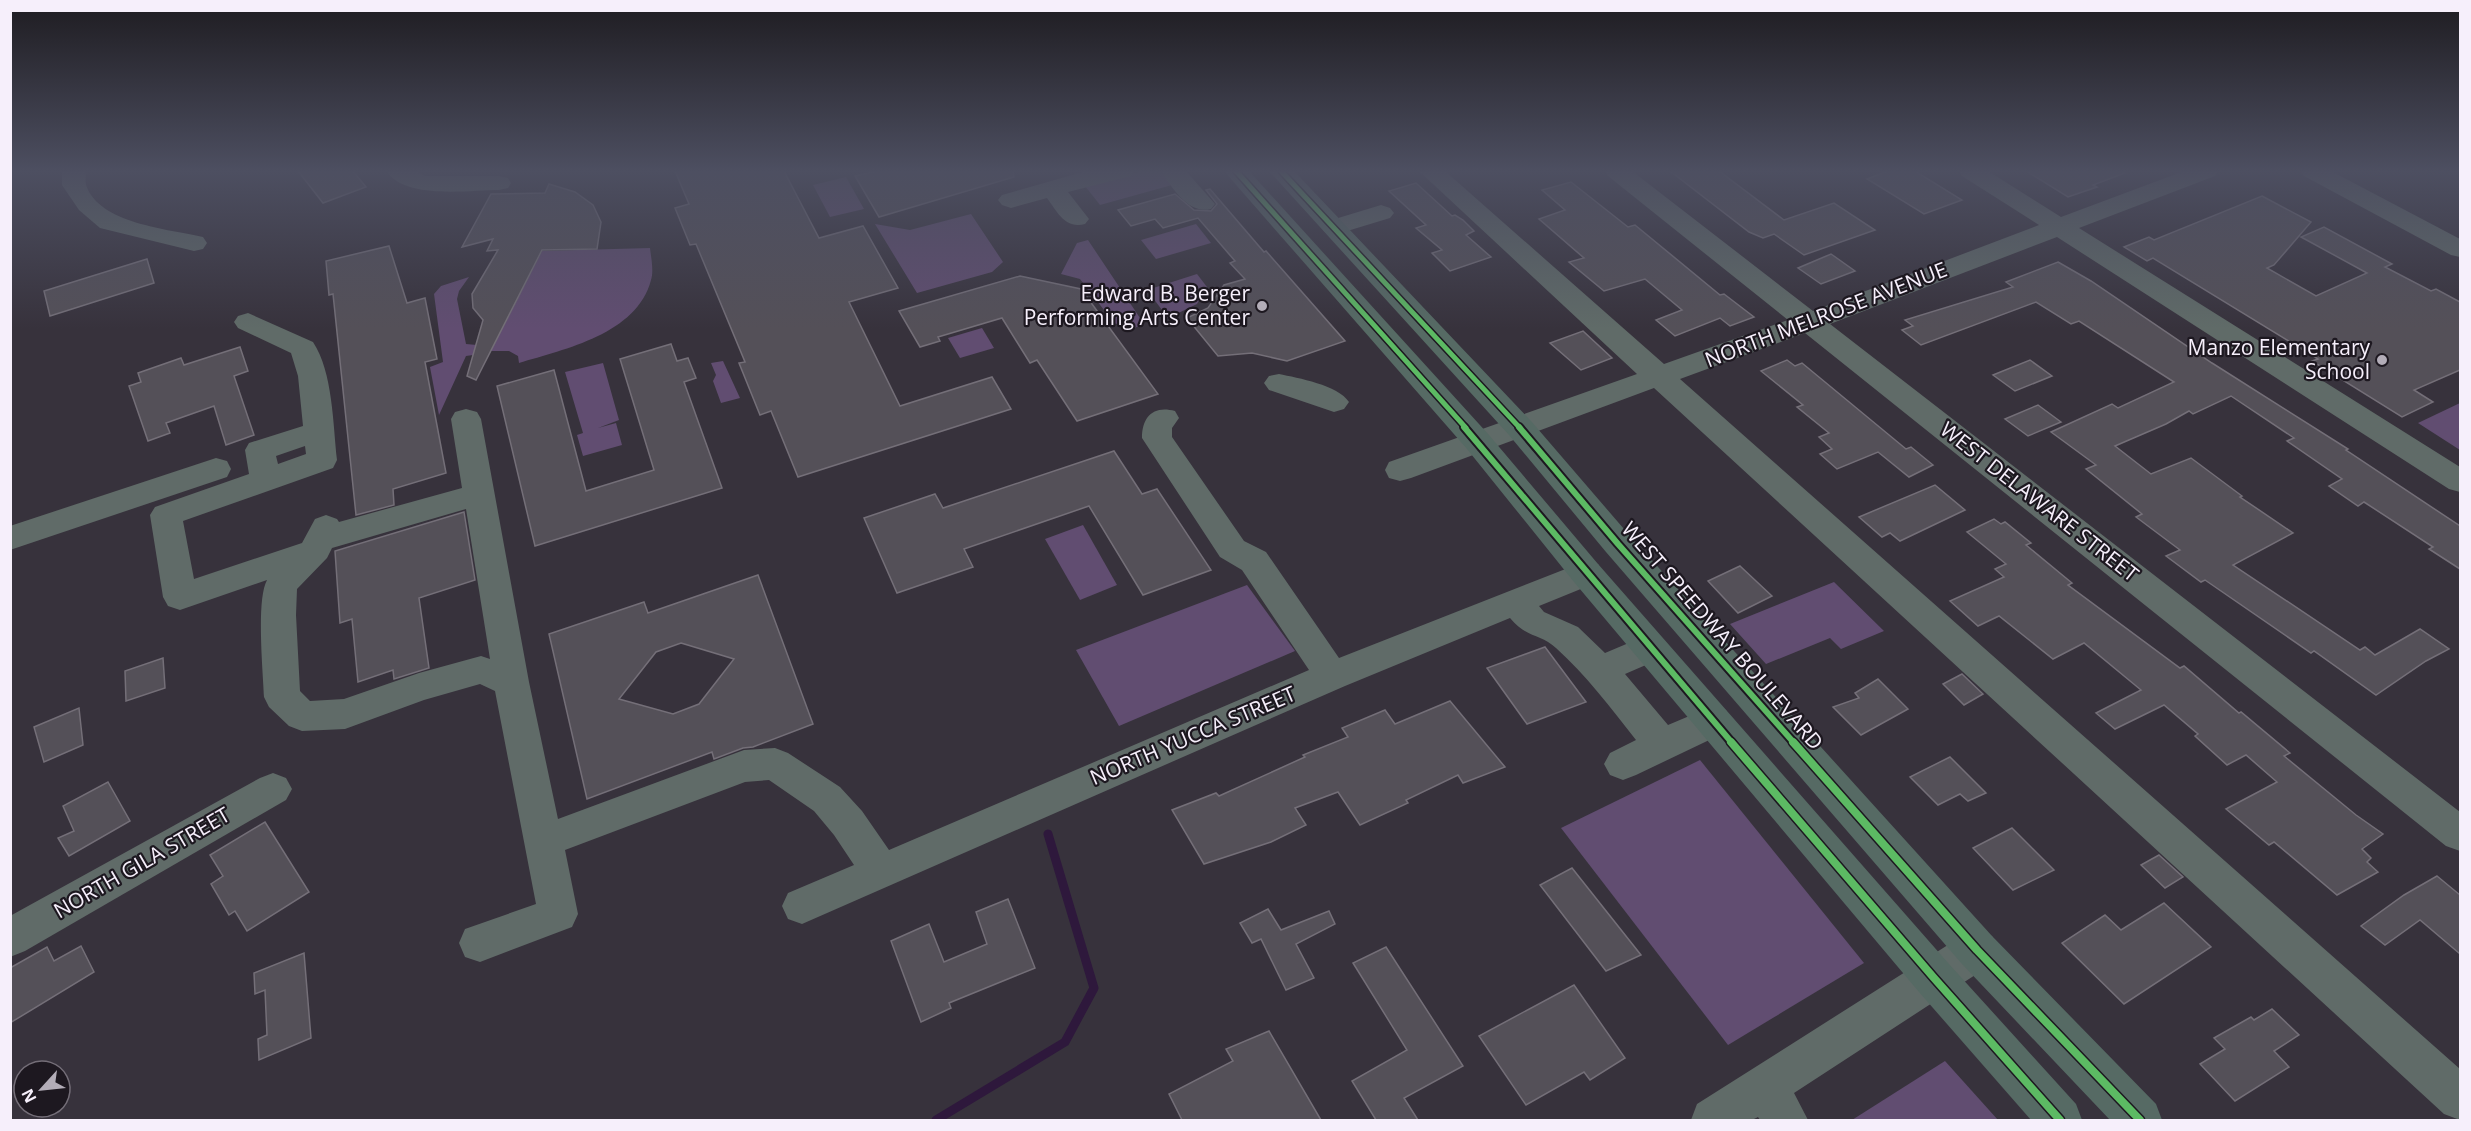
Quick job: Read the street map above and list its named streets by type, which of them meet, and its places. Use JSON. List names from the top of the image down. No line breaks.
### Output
{"streets":{"main road":["WEST SPEEDWAY BOULEVARD"],"street":["NORTH MELROSE AVENUE","WEST DELAWARE STREET","NORTH YUCCA STREET","NORTH GILA STREET"]},"crossings":[["NORTH MELROSE AVENUE","WEST DELAWARE STREET"],["NORTH MELROSE AVENUE","WEST SPEEDWAY BOULEVARD"]],"places":["Edward B. Berger Performing Arts Center","Manzo Elementary School"],"north":"bottom left"}
